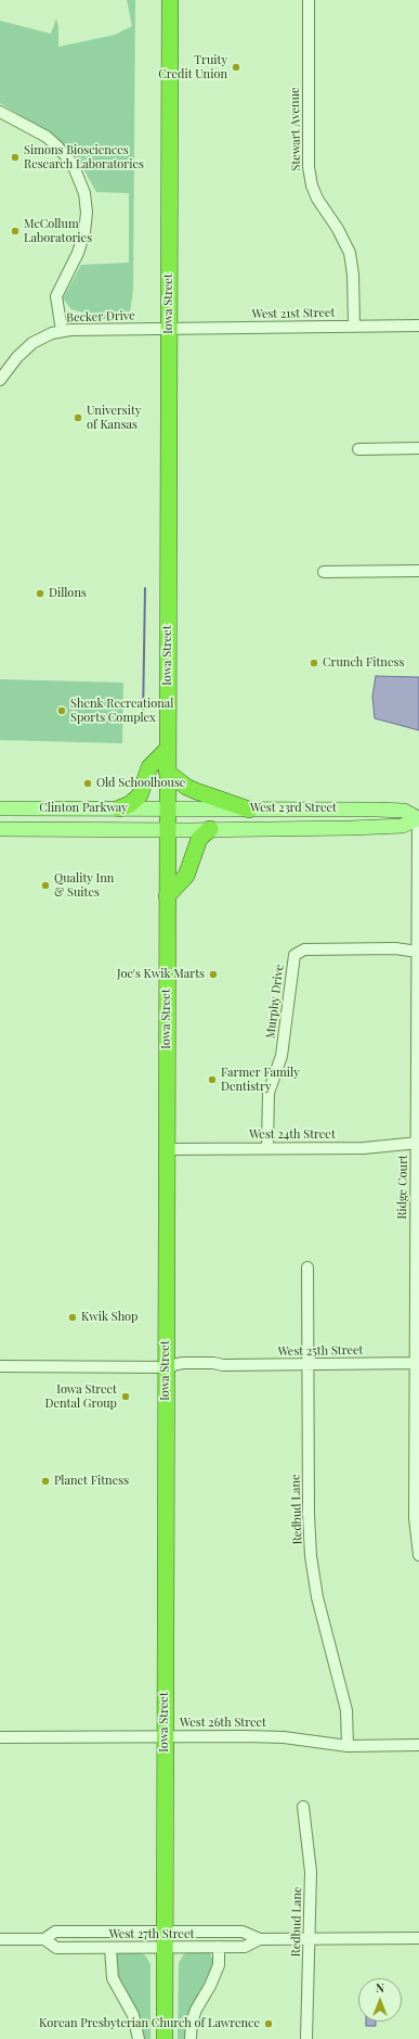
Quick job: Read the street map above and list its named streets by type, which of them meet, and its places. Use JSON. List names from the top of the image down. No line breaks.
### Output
{"streets":{"highway":["Iowa Street"],"main road":["Clinton Parkway","West 23rd Street"],"street":["Stewart Avenue","West 21st Street","Becker Drive","Murphy Drive","West 24th Street","Ridge Court","West 25th Street","Redbud Lane","West 26th Street","West 27th Street"]},"crossings":[["Stewart Avenue","West 21st Street"],["Iowa Street","West 21st Street"],["Iowa Street","Becker Drive"],["Iowa Street","Clinton Parkway"],["Iowa Street","West 23rd Street"],["Iowa Street","West 24th Street"],["Iowa Street","West 25th Street"],["Iowa Street","West 26th Street"],["Iowa Street","West 27th Street"],["West 21st Street","Becker Drive"],["Clinton Parkway","West 23rd Street"],["West 23rd Street","Ridge Court"],["Murphy Drive","West 24th Street"],["Murphy Drive","Ridge Court"],["West 24th Street","Ridge Court"],["Ridge Court","West 25th Street"],["West 25th Street","Redbud Lane"],["Redbud Lane","West 26th Street"],["Redbud Lane","West 27th Street"]],"places":["Truity Credit Union","Simons Biosciences Research Laboratories","McCollum Laboratories","University of Kansas","Dillons","Crunch Fitness","Shenk Recreational Sports Complex","Old Schoolhouse","Quality Inn & Suites","Joe's Kwik Marts","Farmer Family Dentistry","Kwik Shop","Iowa Street Dental Group","Planet Fitness","Korean Presbyterian Church of Lawrence"],"north":"top"}
